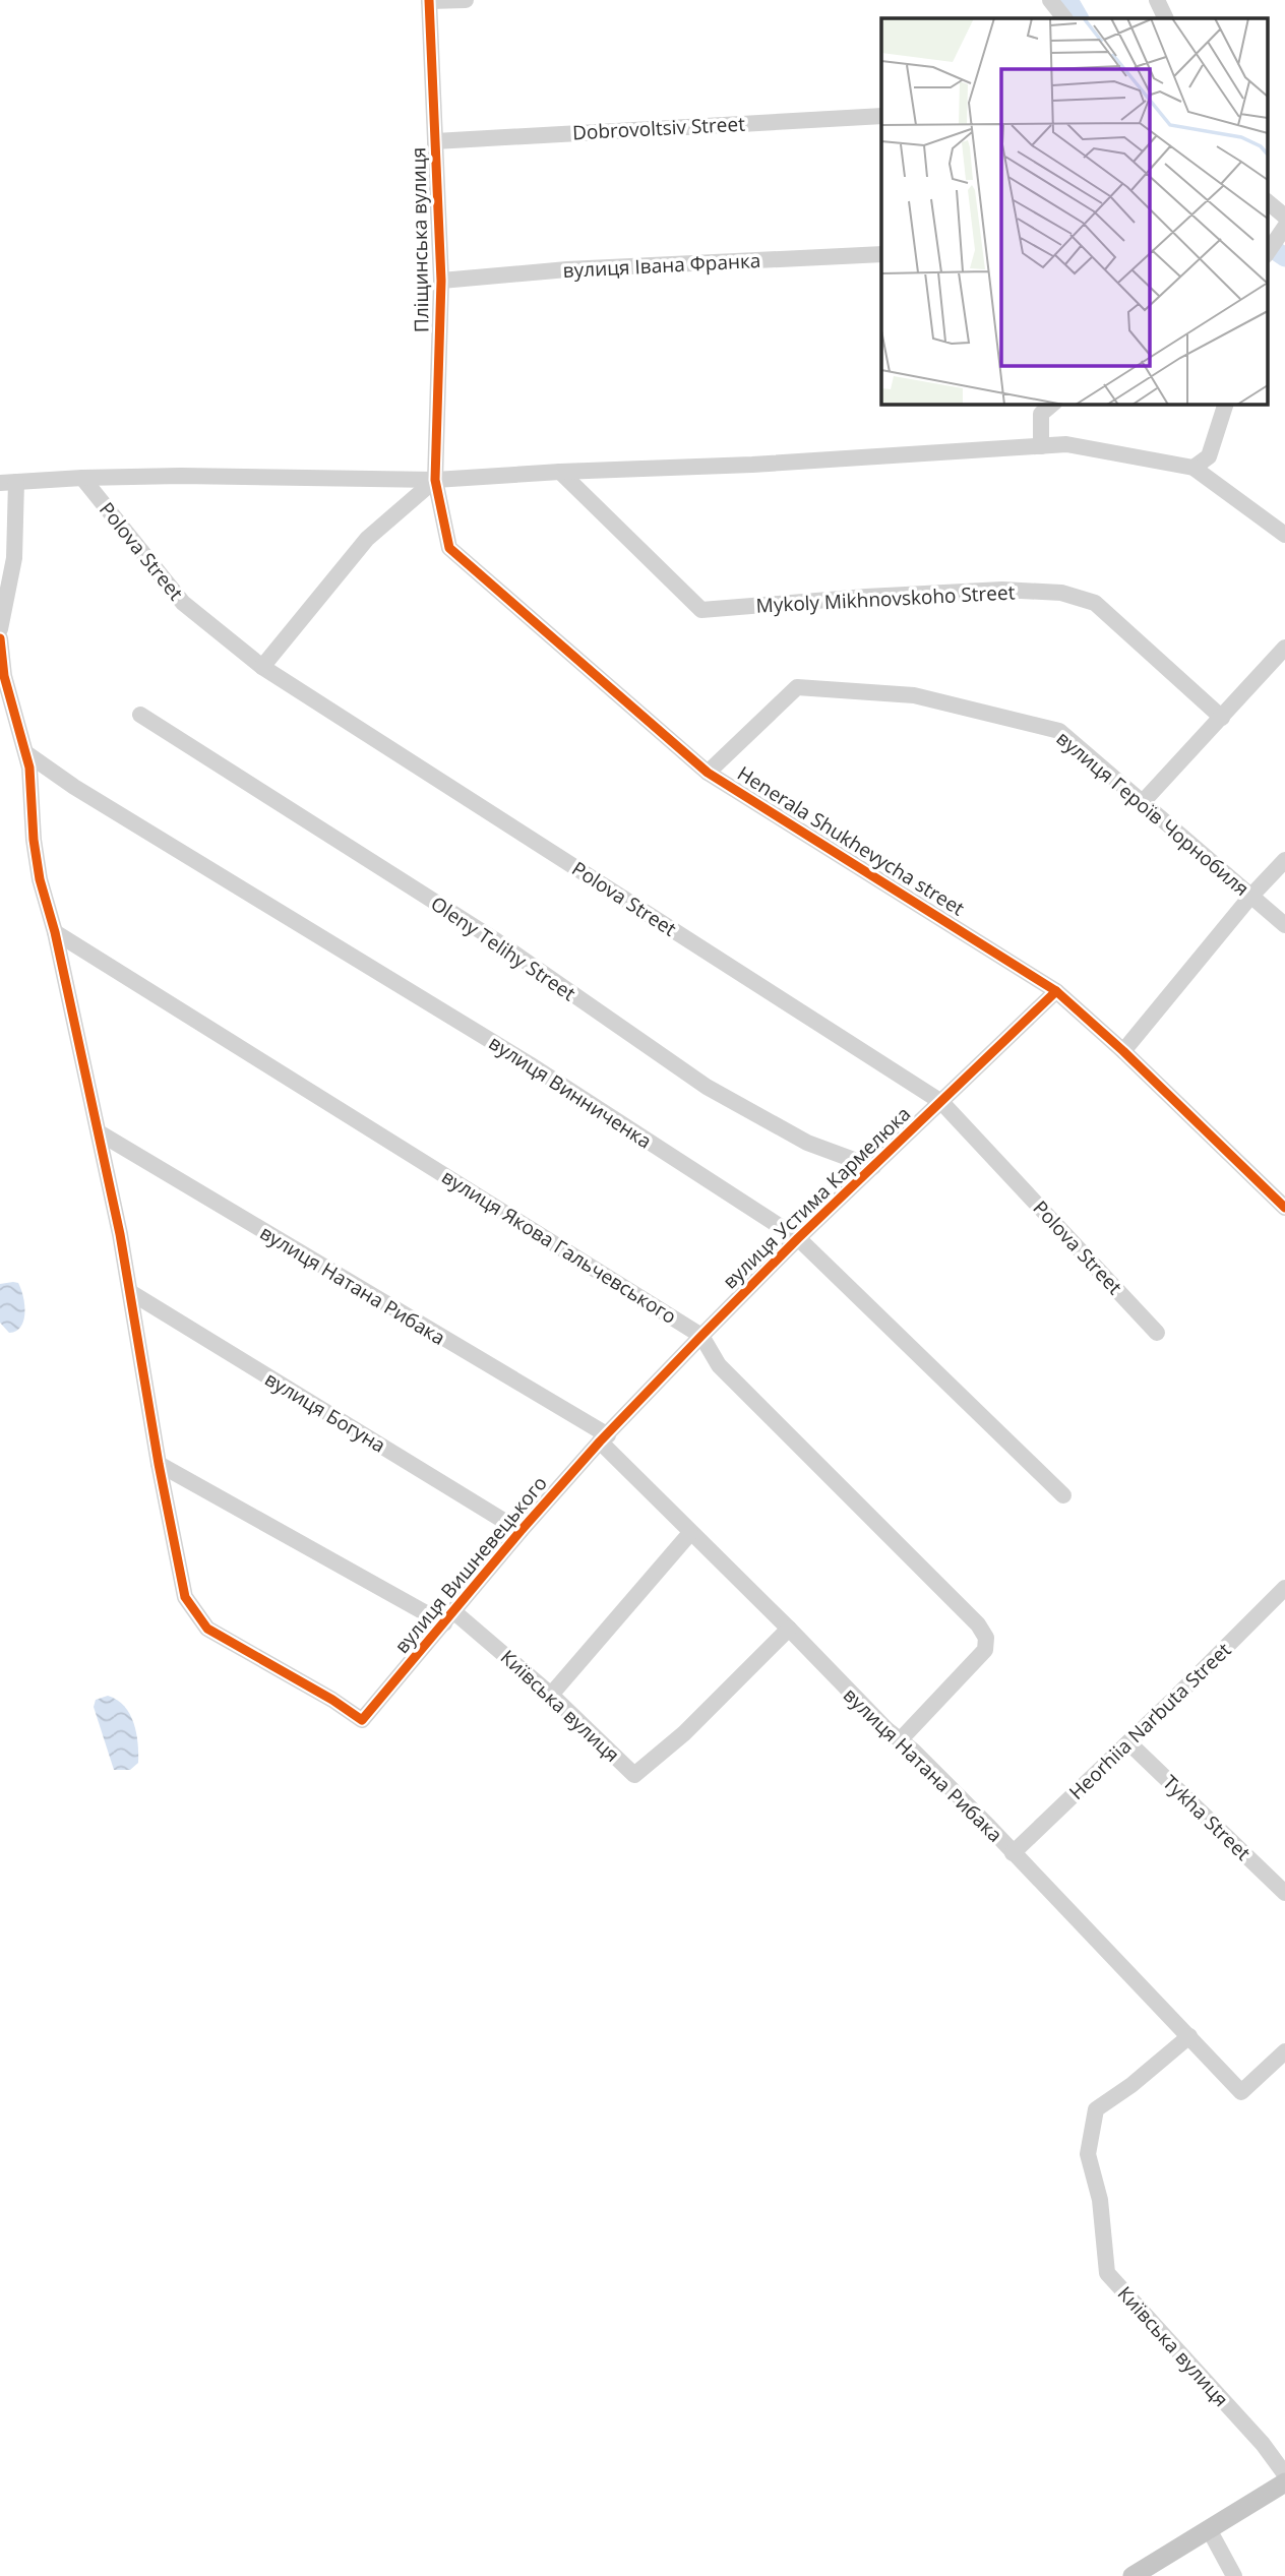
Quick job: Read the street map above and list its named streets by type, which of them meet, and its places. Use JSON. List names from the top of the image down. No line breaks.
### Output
{"streets":{"street":["Dobrovoltsiv Street","Пліщинська вулиця","вулиця Івана Франка","Polova Street","Mykoly Mikhnovskoho Street","вулиця Героїв Чорнобиля","Henerala Shukhevycha street","Oleny Telihy Street","вулиця Винниченка","вулиця Устима Кармелюка","вулиця Якова Гальчевського","вулиця Натана Рибака","вулиця Богуна","вулиця Вишневецького","Київська вулиця","Heorhiia Narbuta Street","Tykha Street"]},"crossings":[["Dobrovoltsiv Street","Пліщинська вулиця"],["Пліщинська вулиця","вулиця Івана Франка"],["Пліщинська вулиця","Henerala Shukhevycha street"],["Polova Street","вулиця Устима Кармелюка"],["вулиця Героїв Чорнобиля","Henerala Shukhevycha street"],["Henerala Shukhevycha street","вулиця Устима Кармелюка"],["Oleny Telihy Street","вулиця Устима Кармелюка"],["вулиця Винниченка","вулиця Устима Кармелюка"],["вулиця Устима Кармелюка","вулиця Якова Гальчевського"],["вулиця Устима Кармелюка","вулиця Натана Рибака"],["вулиця Устима Кармелюка","вулиця Вишневецького"],["вулиця Якова Гальчевського","вулиця Натана Рибака"],["вулиця Натана Рибака","вулиця Вишневецького"],["вулиця Натана Рибака","Київська вулиця"],["вулиця Натана Рибака","Heorhiia Narbuta Street"],["вулиця Богуна","вулиця Вишневецького"],["вулиця Вишневецького","Київська вулиця"],["Heorhiia Narbuta Street","Tykha Street"]]}
